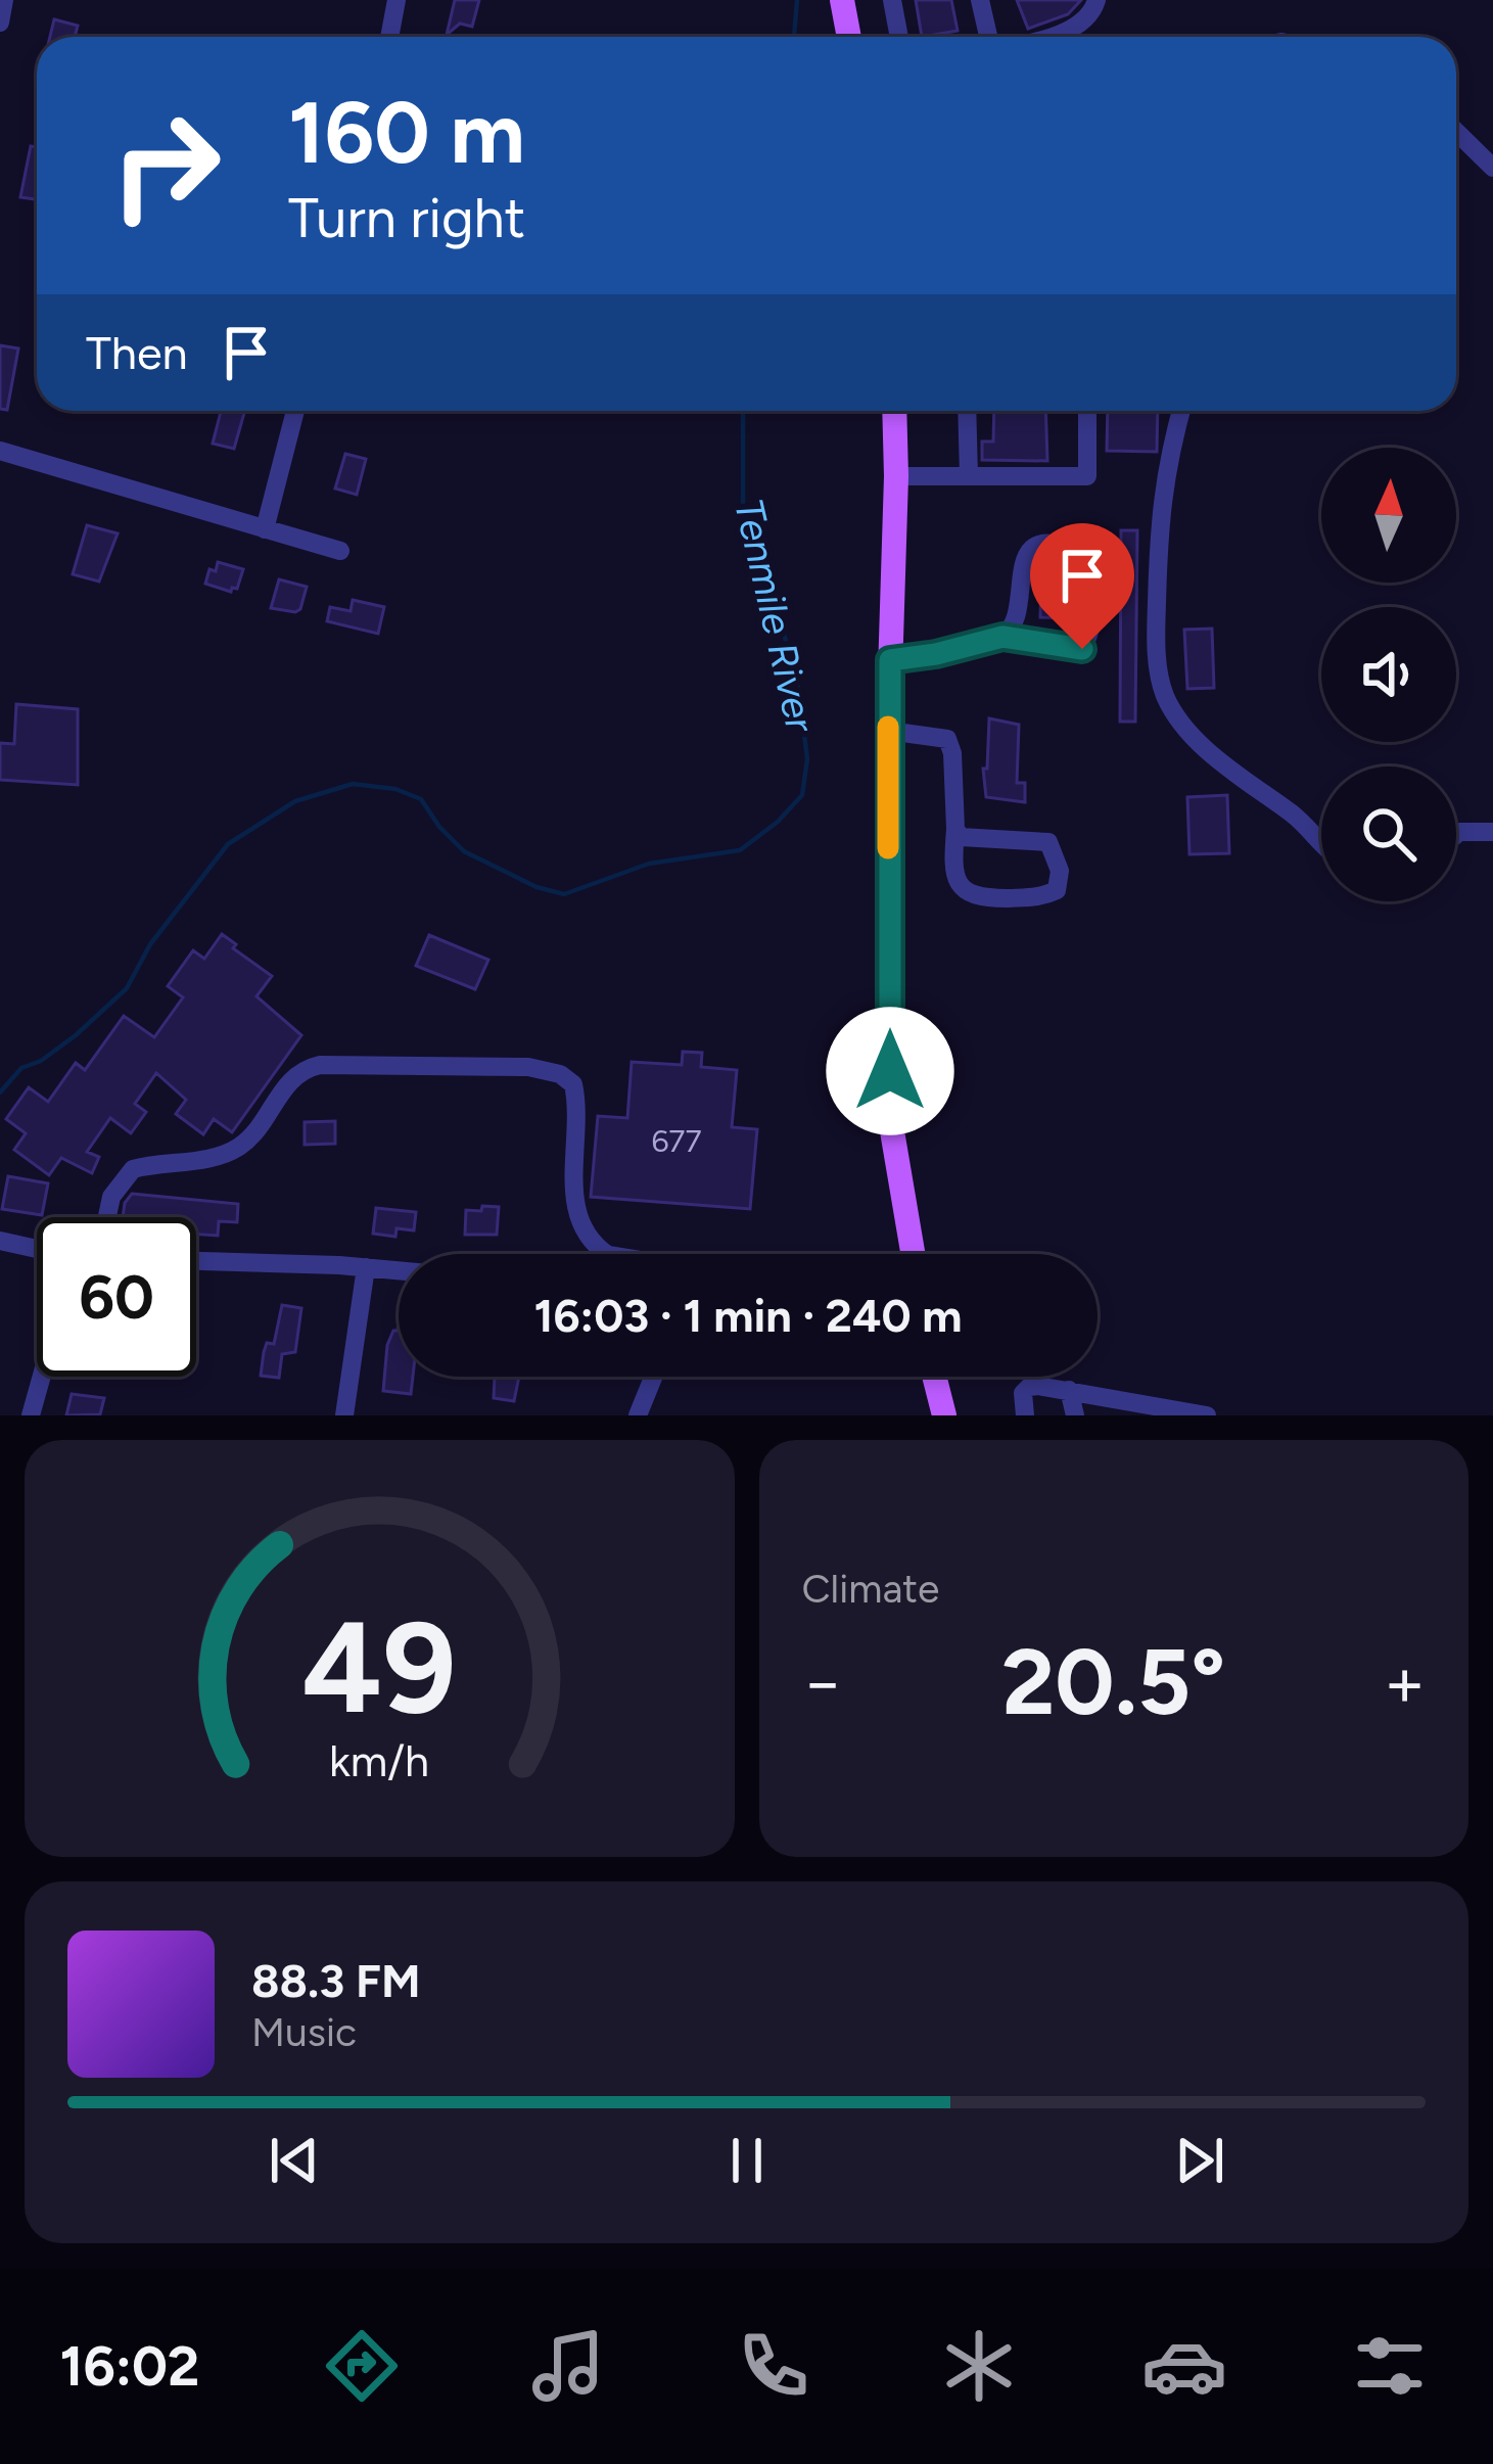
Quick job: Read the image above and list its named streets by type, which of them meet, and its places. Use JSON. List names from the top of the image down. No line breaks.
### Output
{"water":["Tenmile River"],"house_numbers":["677"],"north":"top","page":{"turn":["160 m","Turn right"],"then":"Then","limit":"60","trip":"16:03 · 1 min · 240 m","tile":"Climate","heat":["−","20.5°","+"],"song":["88.3 FM","Music"],"tabs":"16:02","gauge":["49","km/h"]}}
